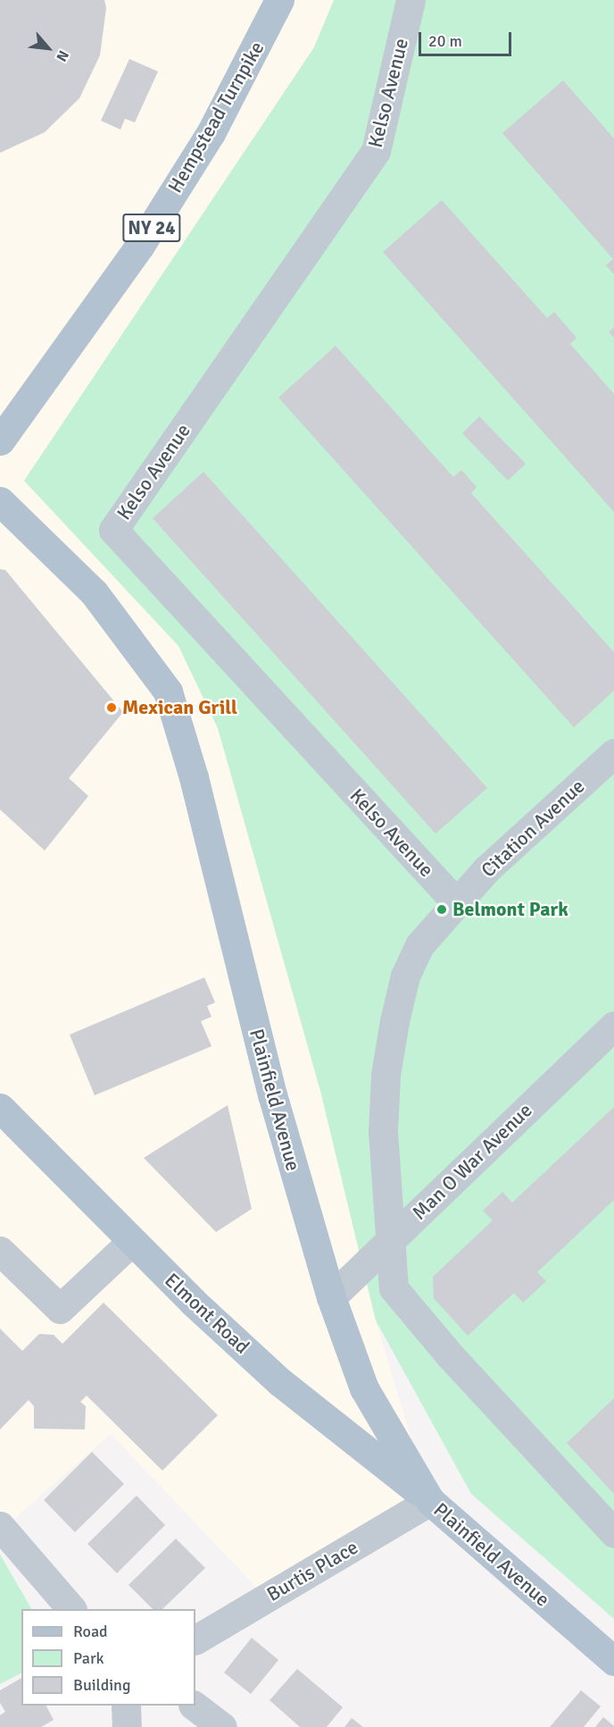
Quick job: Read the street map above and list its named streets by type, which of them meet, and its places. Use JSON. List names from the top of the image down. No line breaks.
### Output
{"streets":{"main road":["Hempstead Turnpike","NY 24","Plainfield Avenue","Elmont Road"],"street":["Kelso Avenue","Citation Avenue","Man O War Avenue","Burtis Place"]},"crossings":[["Kelso Avenue","Citation Avenue"],["Citation Avenue","Man O War Avenue"],["Plainfield Avenue","Man O War Avenue"],["Plainfield Avenue","Elmont Road"],["Plainfield Avenue","Burtis Place"],["Elmont Road","Burtis Place"]],"places":["Mexican Grill","Belmont Park"],"legend":["Road","Park","Building"],"scale_bar":"20 m","north":"bottom right"}
